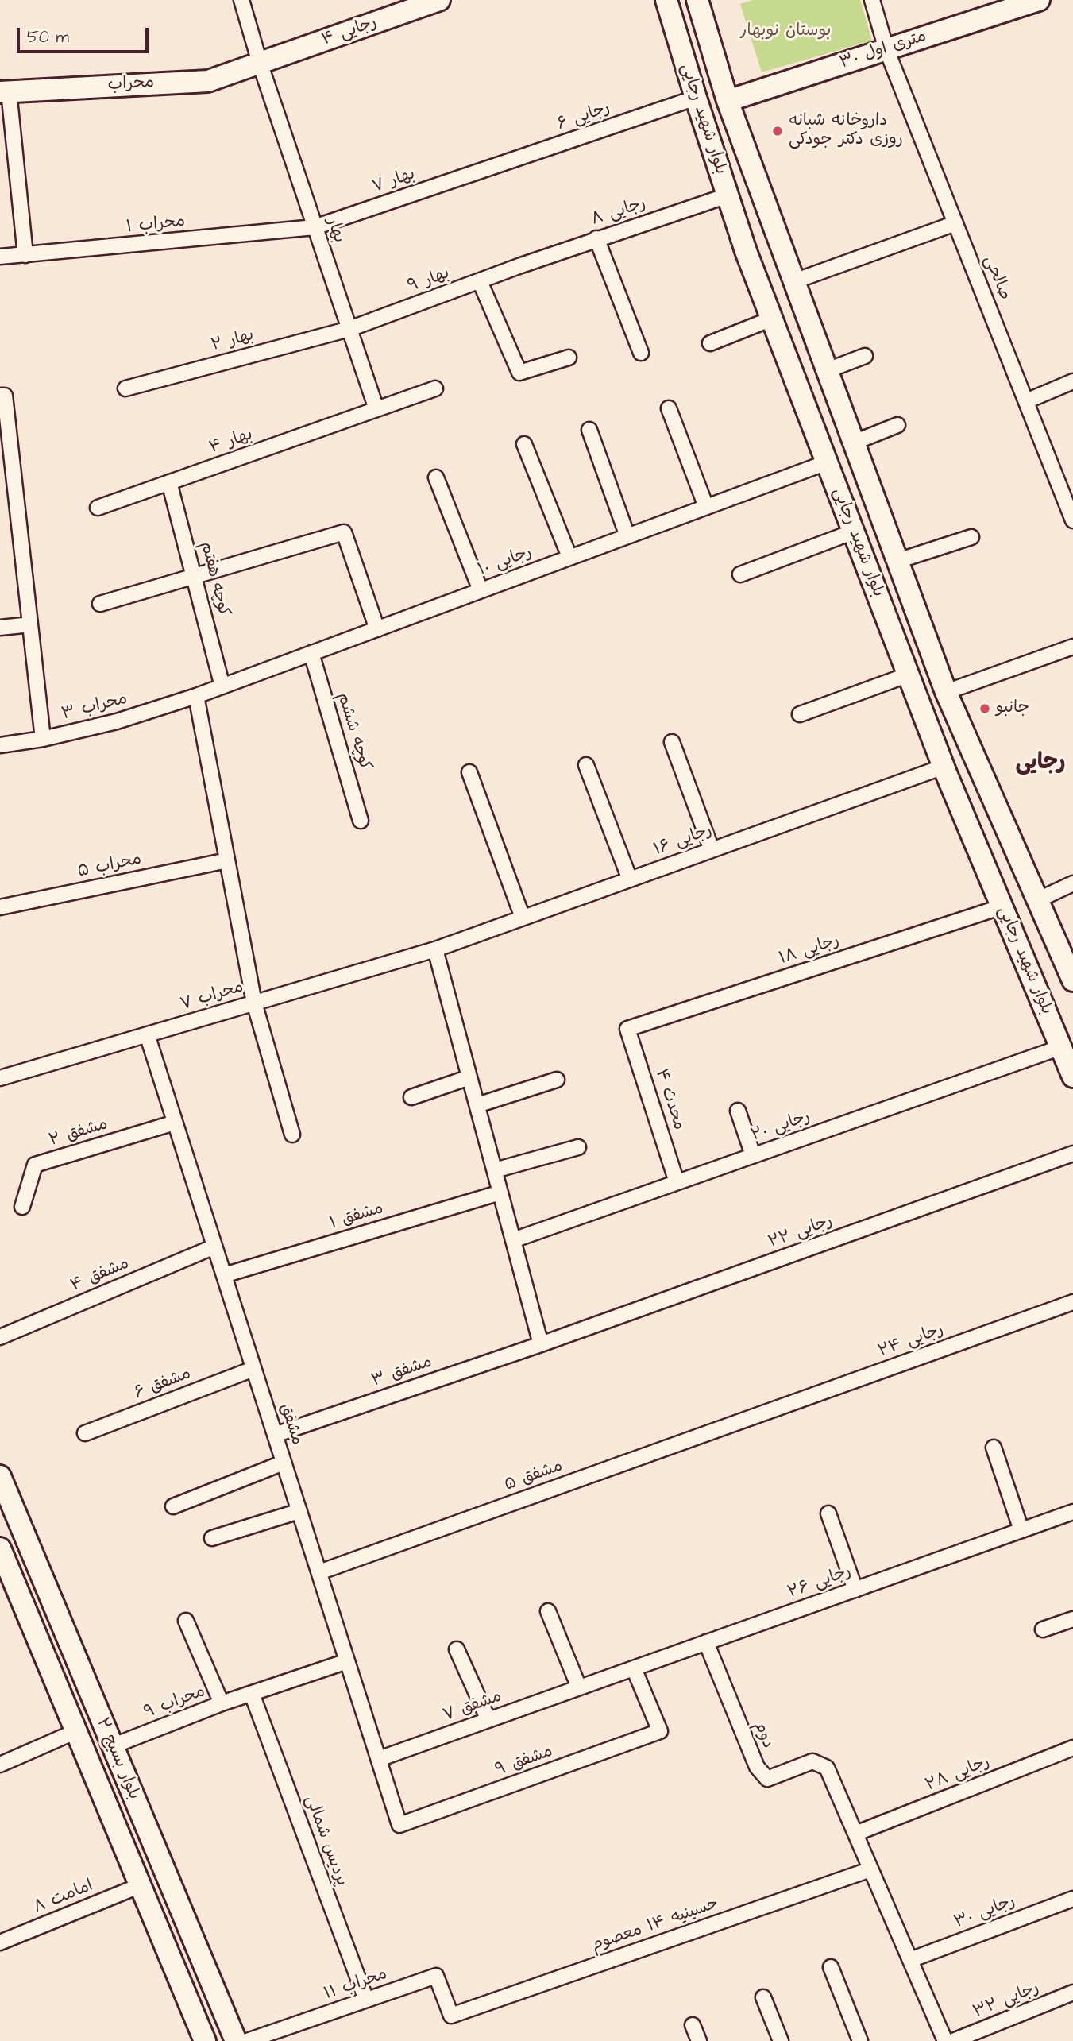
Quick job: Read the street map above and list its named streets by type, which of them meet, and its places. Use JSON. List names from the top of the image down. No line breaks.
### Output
{"streets":{"main road":["رجایی ۴","۳۰ متری اول","محراب","بلوار شهید رجایی","بلوار بسیج ۲"],"street":["رجایی ۶","بهار ۷","رجایی ۸","محراب ۱","بهار","صالحی","بهار ۹","بهار ۲","بهار ۴","رجایی ۱۰","کوچه هفتم","محراب ۳","کوچه ششم","رجایی ۱۶","محراب ۵","رجایی ۱۸","محراب ۷","محدث ۴","رجایی ۲۰","مشفق ۲","مشفق ۱","رجایی ۲۲","مشفق ۴","رجایی ۲۴","مشفق ۳","مشفق ۶","مشفق","مشفق ۵","رجایی ۲۶","محراب ۹","مشفق ۷","دوم","مشفق ۹","رجایی ۲۸","پردیس شمالی","امامت ۸","رجایی ۳۰","حسینیه ۱۴ معصوم","محراب ۱۱","رجایی ۳۲"]},"crossings":[["رجایی ۴","محراب"],["رجایی ۴","بهار"],["۳۰ متری اول","بلوار شهید رجایی"],["۳۰ متری اول","صالحی"],["محراب","بهار"],["رجایی ۶","بلوار شهید رجایی"],["رجایی ۶","بهار ۷"],["بلوار شهید رجایی","رجایی ۸"],["بلوار شهید رجایی","رجایی ۱۰"],["بلوار شهید رجایی","رجایی ۱۶"],["بلوار شهید رجایی","رجایی ۱۸"],["بلوار شهید رجایی","رجایی ۲۰"],["بهار ۷","محراب ۱"],["بهار ۷","بهار"],["رجایی ۸","بهار ۹"],["محراب ۱","بهار"],["بهار","بهار ۹"],["بهار","بهار ۲"],["بهار","بهار ۴"],["بهار ۹","بهار ۲"],["بهار ۴","کوچه هفتم"],["رجایی ۱۰","کوچه هفتم"],["رجایی ۱۰","محراب ۳"],["رجایی ۱۰","کوچه ششم"],["رجایی ۱۶","محراب ۷"],["رجایی ۱۸","محدث ۴"],["محراب ۷","مشفق"],["محدث ۴","رجایی ۲۰"],["مشفق ۲","مشفق"],["مشفق ۱","مشفق"],["رجایی ۲۲","مشفق ۳"],["مشفق ۴","مشفق"],["رجایی ۲۴","مشفق ۵"],["مشفق ۳","مشفق"],["مشفق ۶","مشفق"],["مشفق","مشفق ۵"],["مشفق","محراب ۹"],["مشفق","مشفق ۷"],["مشفق","مشفق ۹"],["رجایی ۲۶","مشفق ۷"],["رجایی ۲۶","دوم"],["رجایی ۲۶","مشفق ۹"],["محراب ۹","بلوار بسیج ۲"],["محراب ۹","پردیس شمالی"],["دوم","رجایی ۲۸"],["بلوار بسیج ۲","امامت ۸"],["پردیس شمالی","محراب ۱۱"],["حسینیه ۱۴ معصوم","محراب ۱۱"]],"districts":["رجایی"],"parks":["بوستان نوبهار"],"places":["داروخانه شبانه روزی دکتر جودکی","جانبو"],"scale_bar":"50 m"}
